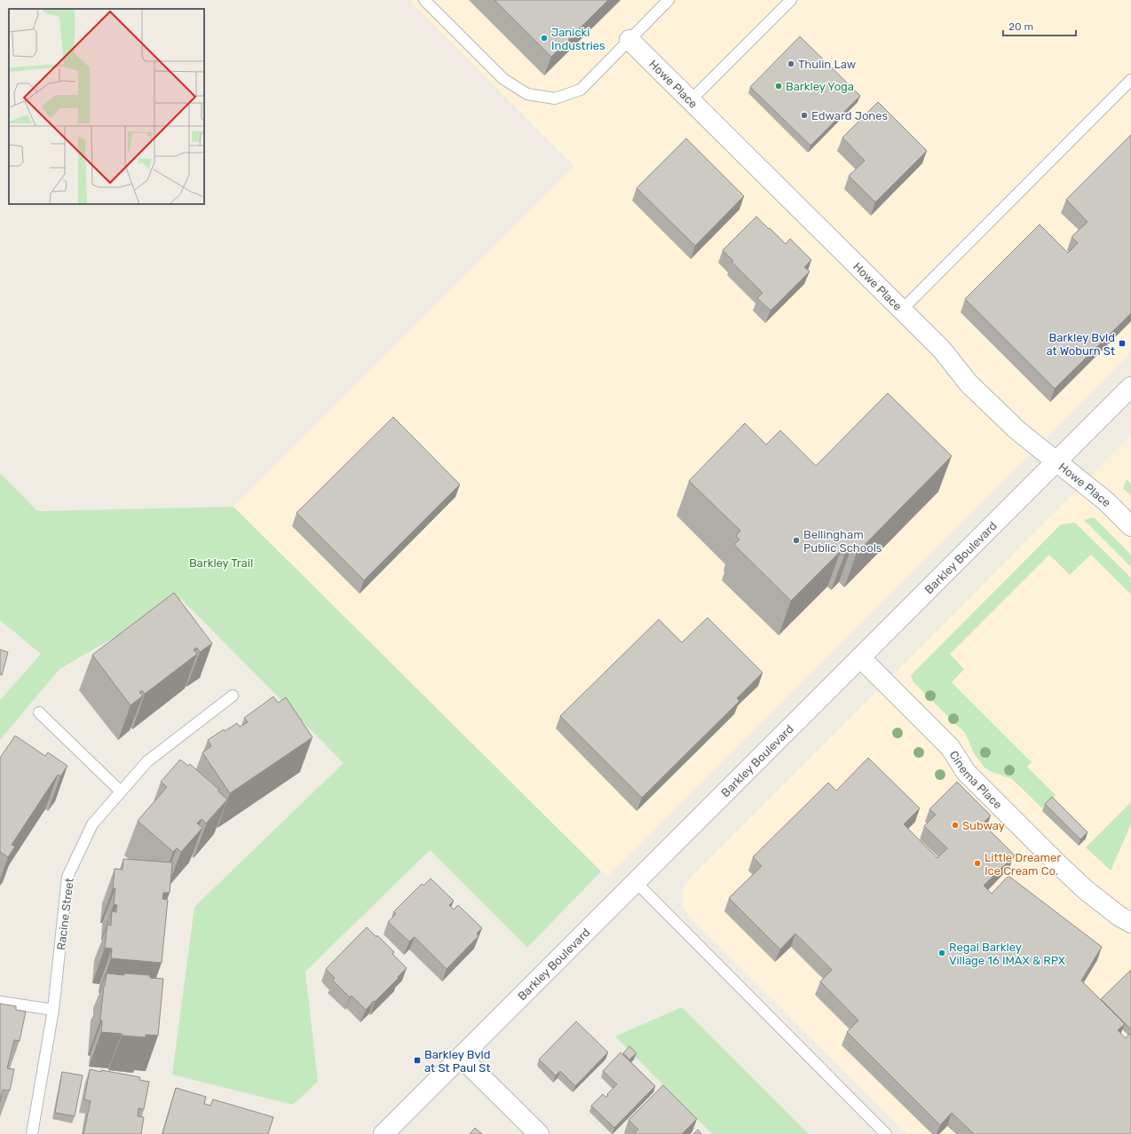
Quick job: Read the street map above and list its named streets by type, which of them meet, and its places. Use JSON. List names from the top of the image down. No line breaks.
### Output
{"streets":{"street":["Howe Place","Barkley Boulevard","Cinema Place"],"lane":["Racine Street"]},"crossings":[["Howe Place","Barkley Boulevard"],["Barkley Boulevard","Cinema Place"]],"parks":["Barkley Trail"],"places":{"other":["Janicki Industries","Thulin Law","Barkley Yoga","Edward Jones","Bellingham Public Schools","Subway","Little Dreamer Ice Cream Co.","Regal Barkley Village 16 IMAX & RPX"],"transit":["Barkley Bvld at Woburn St","Barkley Bvld at St Paul St"]},"scale_bar":"20 m"}
